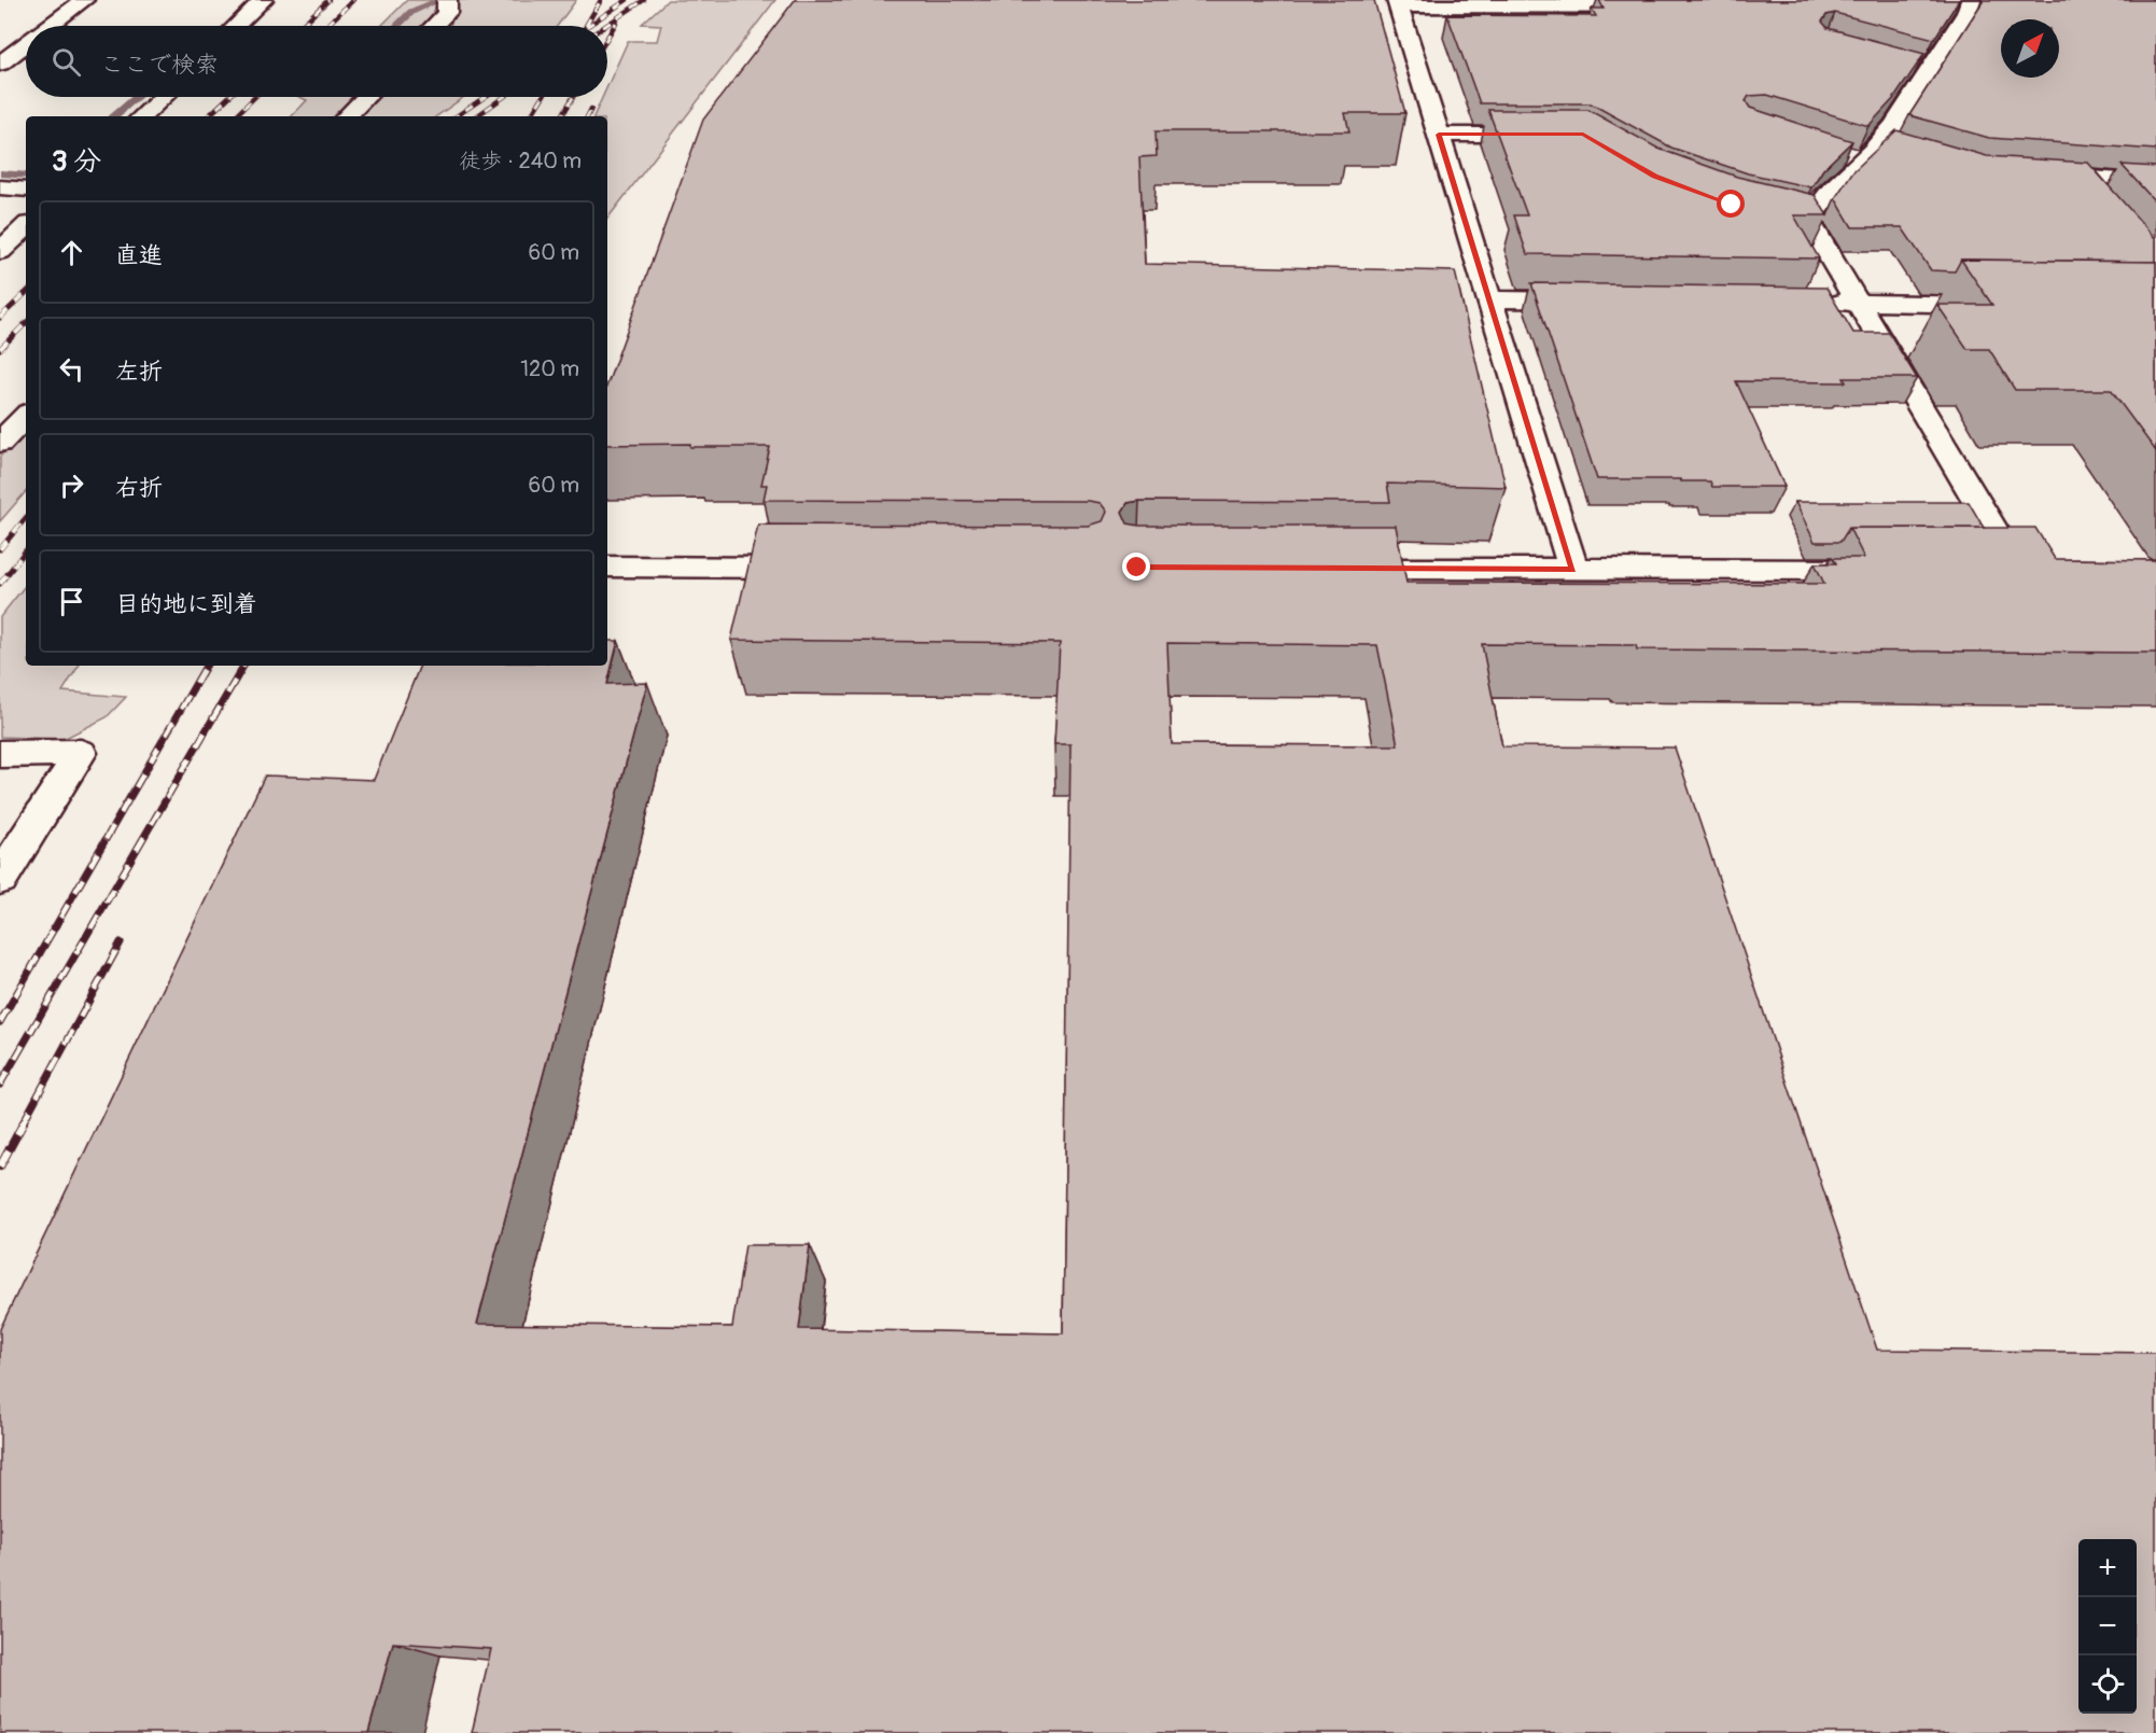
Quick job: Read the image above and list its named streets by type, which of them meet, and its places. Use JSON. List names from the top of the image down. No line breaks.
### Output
{"north":"top right","page":{"search":"ここで検索","heading":["3 分","徒歩 · 240 m"],"list":[["直進","60 m"],["左折","120 m"],["右折","60 m"],"目的地に到着"],"map_buttons":["+","−"]}}
